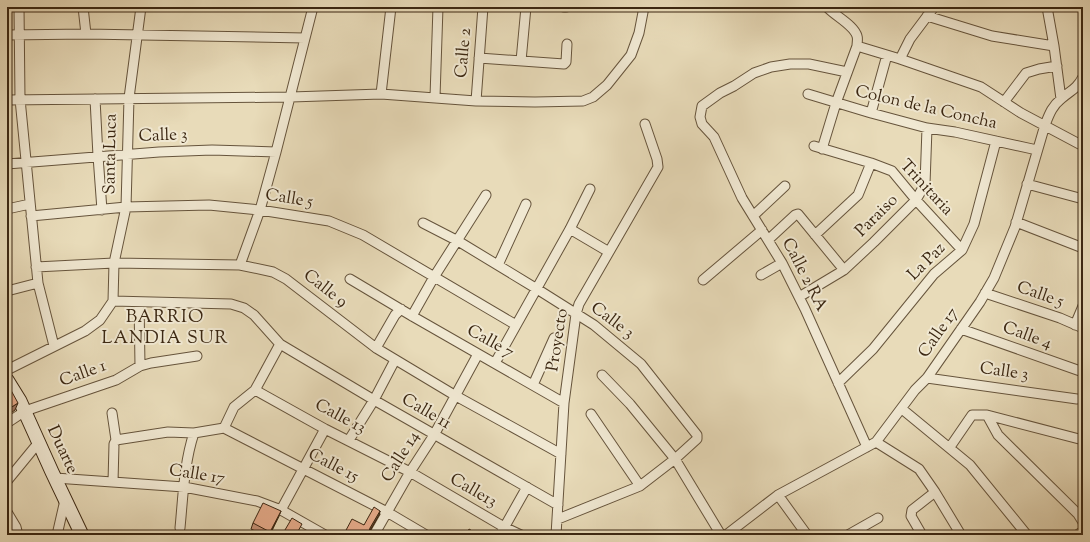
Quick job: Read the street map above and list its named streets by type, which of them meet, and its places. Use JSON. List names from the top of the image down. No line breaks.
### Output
{"streets":{"street":["Calle 2","Colon de la Concha","Calle 3","Santa Luca","Trinitaria","Calle 5","Paraiso","La Paz","Calle 2 RA","Calle 9","Calle 17","Calle 4","Proyecto","Calle 7","Calle 1","Calle 11","Calle 13","Duarte","Calle 14","Calle 15","Calle13"]},"crossings":[["Colon de la Concha","Trinitaria"],["Colon de la Concha","Paraiso"],["Colon de la Concha","La Paz"],["Colon de la Concha","Calle 17"],["Calle 3","Santa Luca"],["Calle 3","Calle 17"],["Calle 3","Proyecto"],["Santa Luca","Calle 5"],["Santa Luca","Calle 9"],["Santa Luca","Calle 11"],["Trinitaria","Paraiso"],["Trinitaria","La Paz"],["Calle 5","Calle 17"],["Paraiso","Calle 2 RA"],["La Paz","Calle 2 RA"],["Calle 2 RA","Calle 17"],["Calle 9","Proyecto"],["Calle 9","Calle 14"],["Calle 17","Calle 4"],["Calle 17","Duarte"],["Proyecto","Calle 7"],["Proyecto","Calle 11"],["Calle 7","Calle 14"],["Calle 1","Duarte"],["Calle 11","Calle 14"],["Calle 13","Calle 14"],["Calle 13","Calle13"],["Calle 14","Calle 15"],["Calle 14","Calle13"]],"districts":["BARRIO LANDIA SUR"]}
